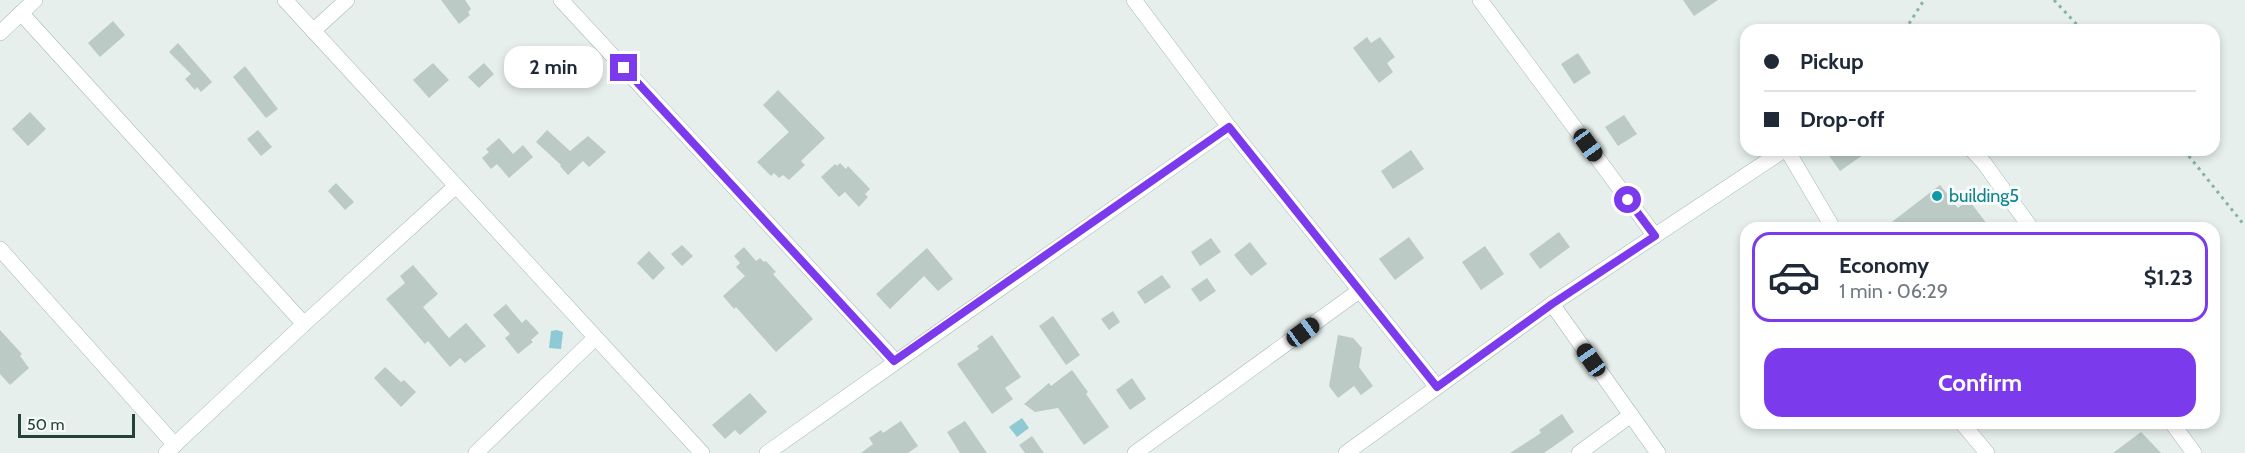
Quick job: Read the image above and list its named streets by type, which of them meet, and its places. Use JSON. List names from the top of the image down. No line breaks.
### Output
{"places":["building5"],"scale_bar":"50 m","page":{"banner":["Pickup","Drop-off"],"bubble":"2 min","list":[{"name":"Economy","note":"1 min · 06:29","value":"$1.23"}],"buttons":"Confirm","scale":"50 m"}}
